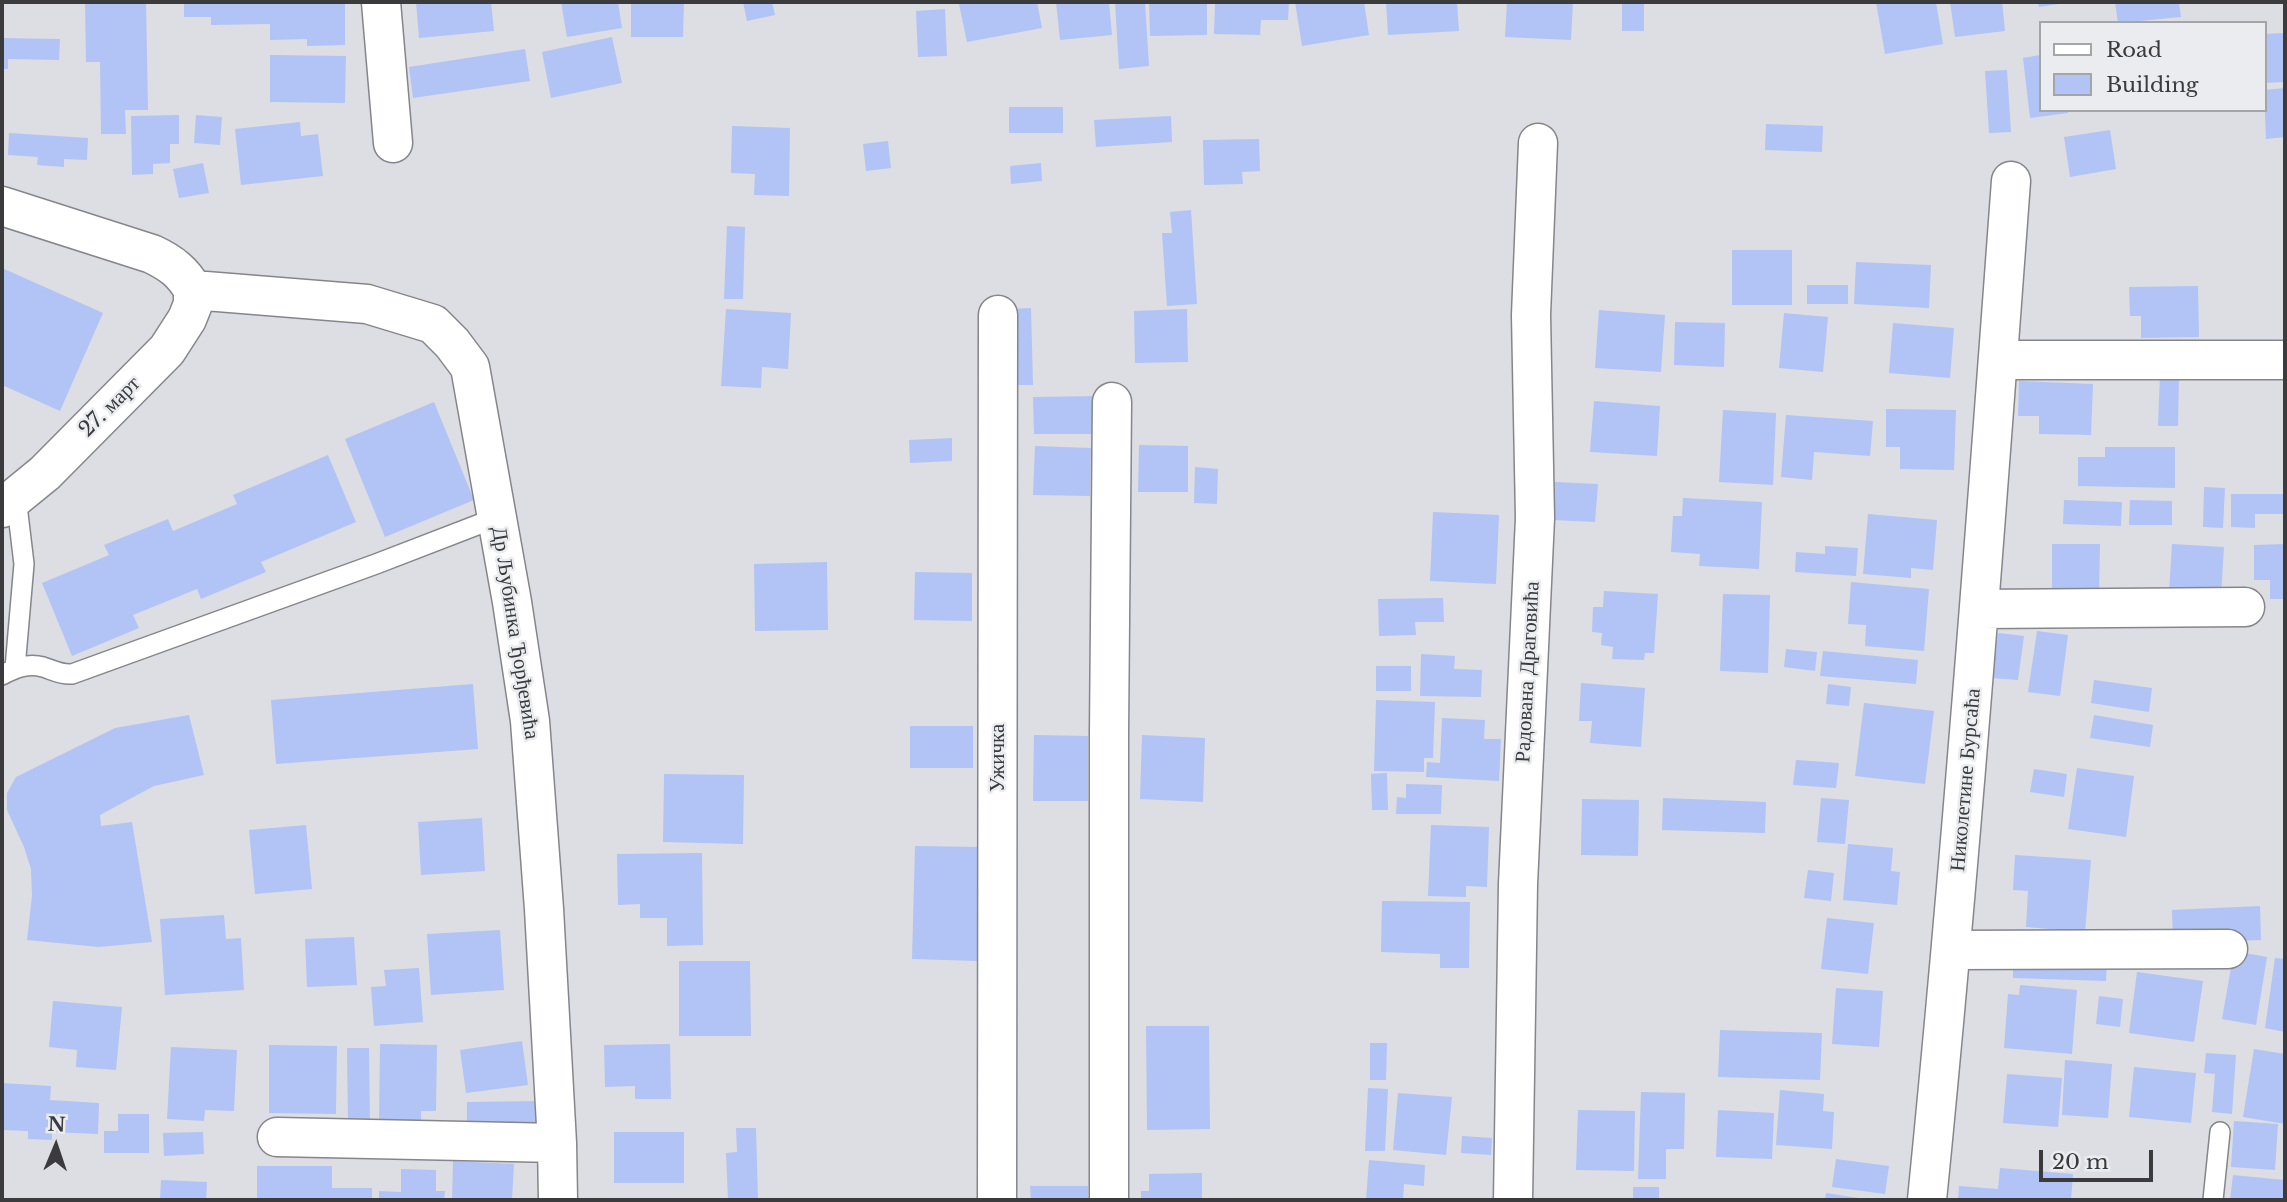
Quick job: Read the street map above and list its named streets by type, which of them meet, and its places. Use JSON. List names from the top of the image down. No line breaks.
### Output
{"streets":{"street":["27. март","Др Љубинка Ђорђевића","Радована Драговића","Ужичка","Николетине Бурсаћа"]},"crossings":[["27. март","Др Љубинка Ђорђевића"]],"legend":["Road","Building"],"scale_bar":"20 m","north":"top"}
